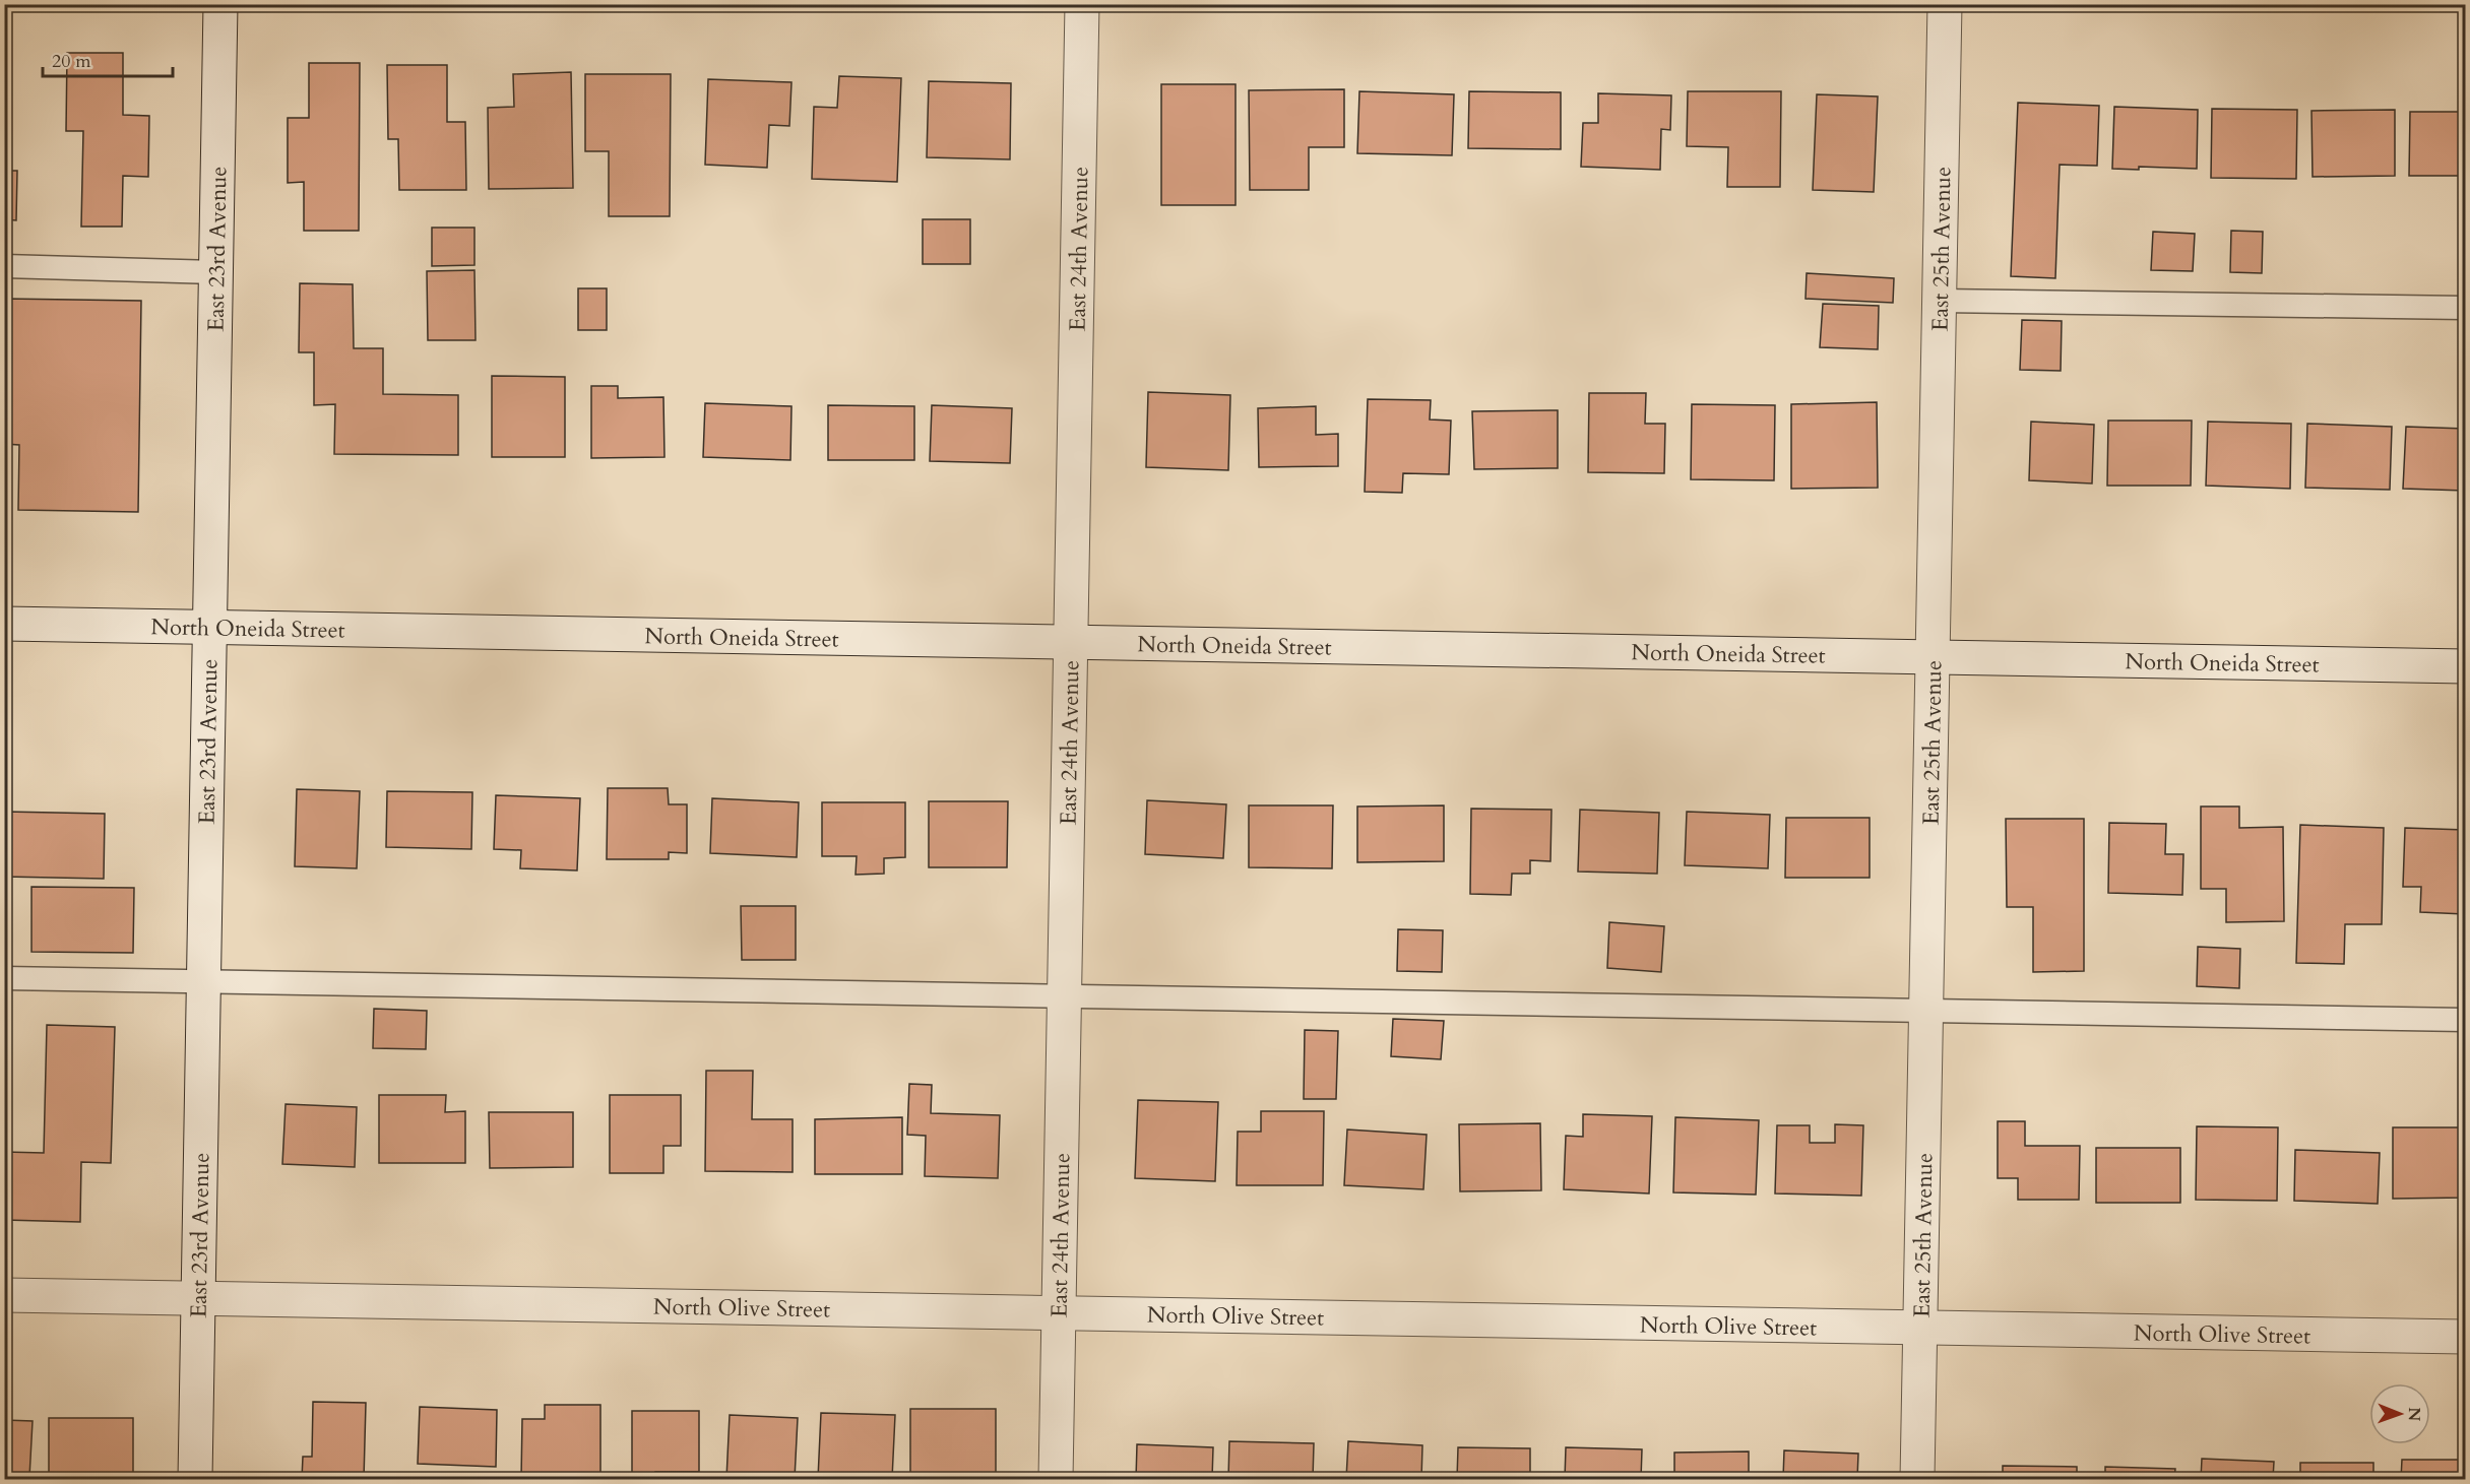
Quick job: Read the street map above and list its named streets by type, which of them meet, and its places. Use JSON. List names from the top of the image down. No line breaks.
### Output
{"streets":{"street":["East 23rd Avenue","East 24th Avenue","East 25th Avenue","North Oneida Street","North Olive Street"]},"crossings":[["East 23rd Avenue","North Oneida Street"],["East 23rd Avenue","North Olive Street"],["East 24th Avenue","North Oneida Street"],["East 24th Avenue","North Olive Street"],["East 25th Avenue","North Oneida Street"],["East 25th Avenue","North Olive Street"]],"scale_bar":"20 m","north":"right"}
